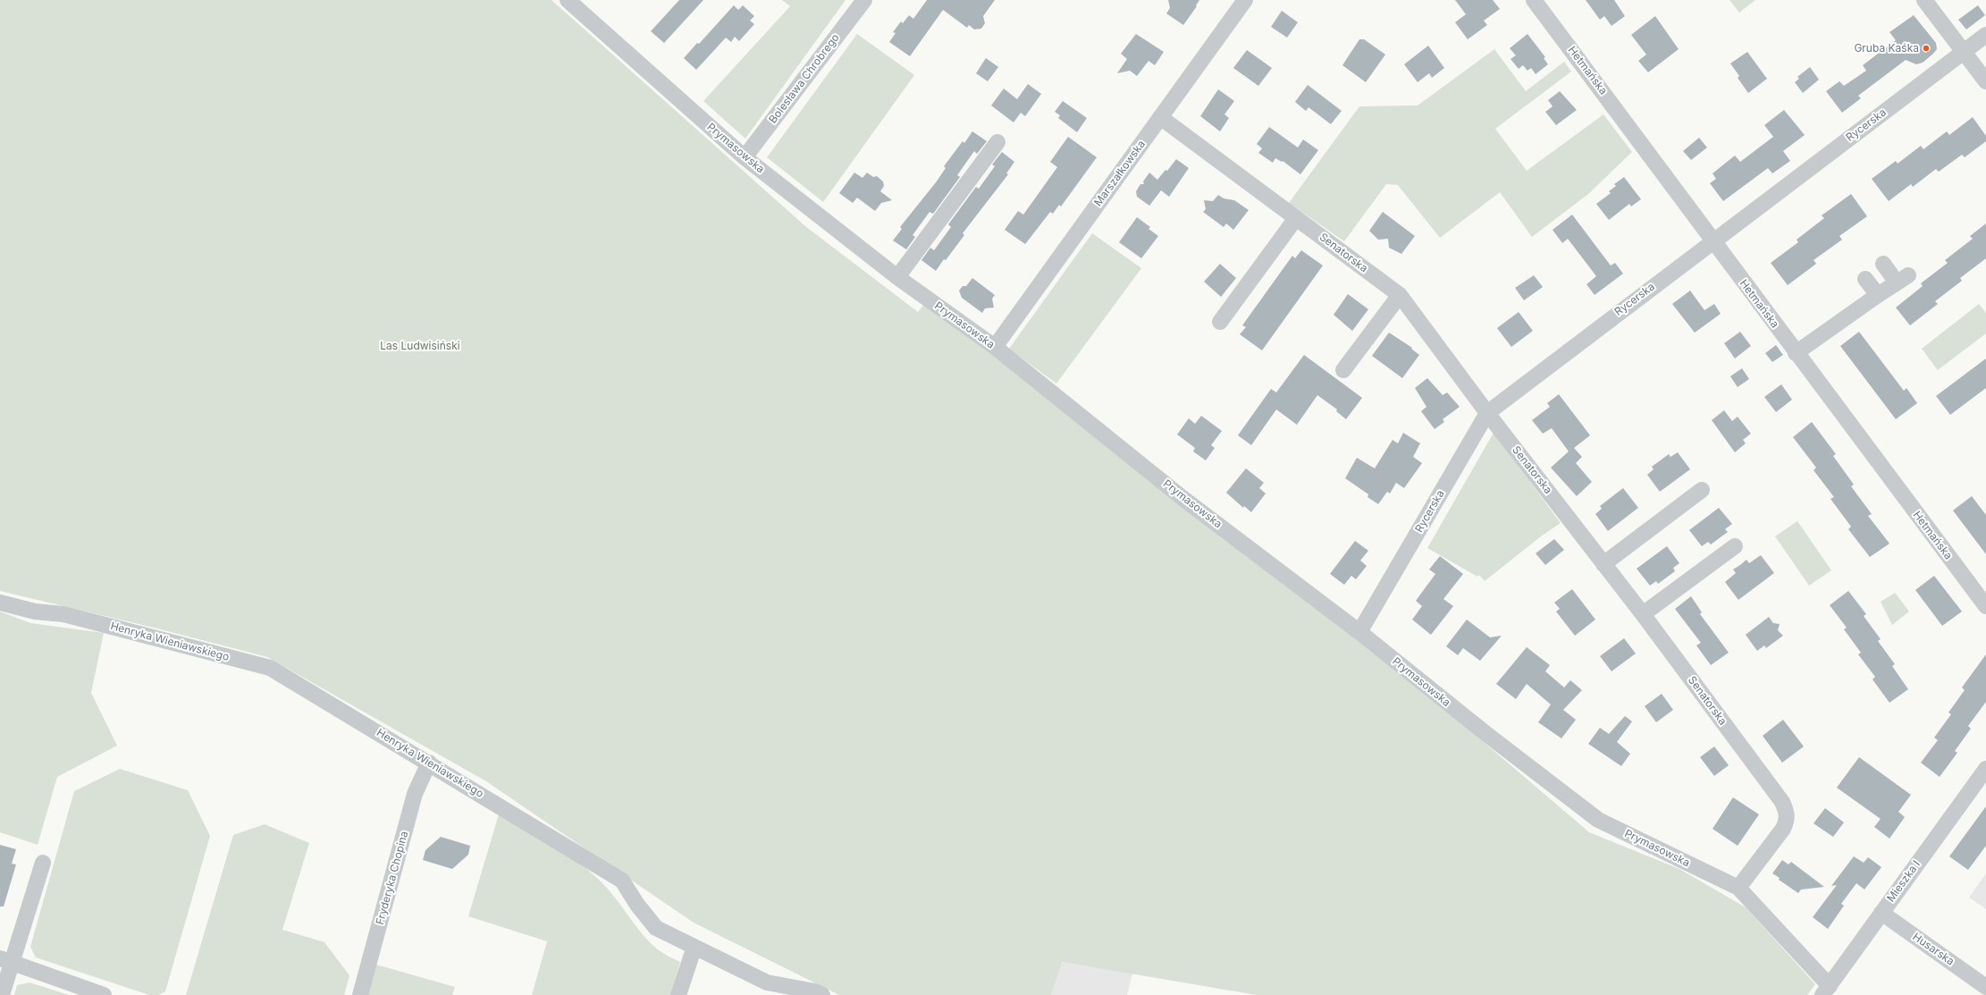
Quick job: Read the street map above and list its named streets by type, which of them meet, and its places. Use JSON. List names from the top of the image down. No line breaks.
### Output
{"streets":{"street":["Hetmańska","Bolesława Chrobrego","Rycerska","Prymasowska","Marszałkowska","Senatorska","Henryka Wieniawskiego","Fryderyka Chopina","Mieszka I","Husarska"]},"crossings":[["Hetmańska","Rycerska"],["Bolesława Chrobrego","Prymasowska"],["Rycerska","Prymasowska"],["Rycerska","Senatorska"],["Prymasowska","Marszałkowska"],["Prymasowska","Senatorska"],["Prymasowska","Mieszka I"],["Marszałkowska","Senatorska"],["Henryka Wieniawskiego","Fryderyka Chopina"],["Mieszka I","Husarska"]],"parks":["Las Ludwisiński"],"places":["Gruba Kaśka"]}
